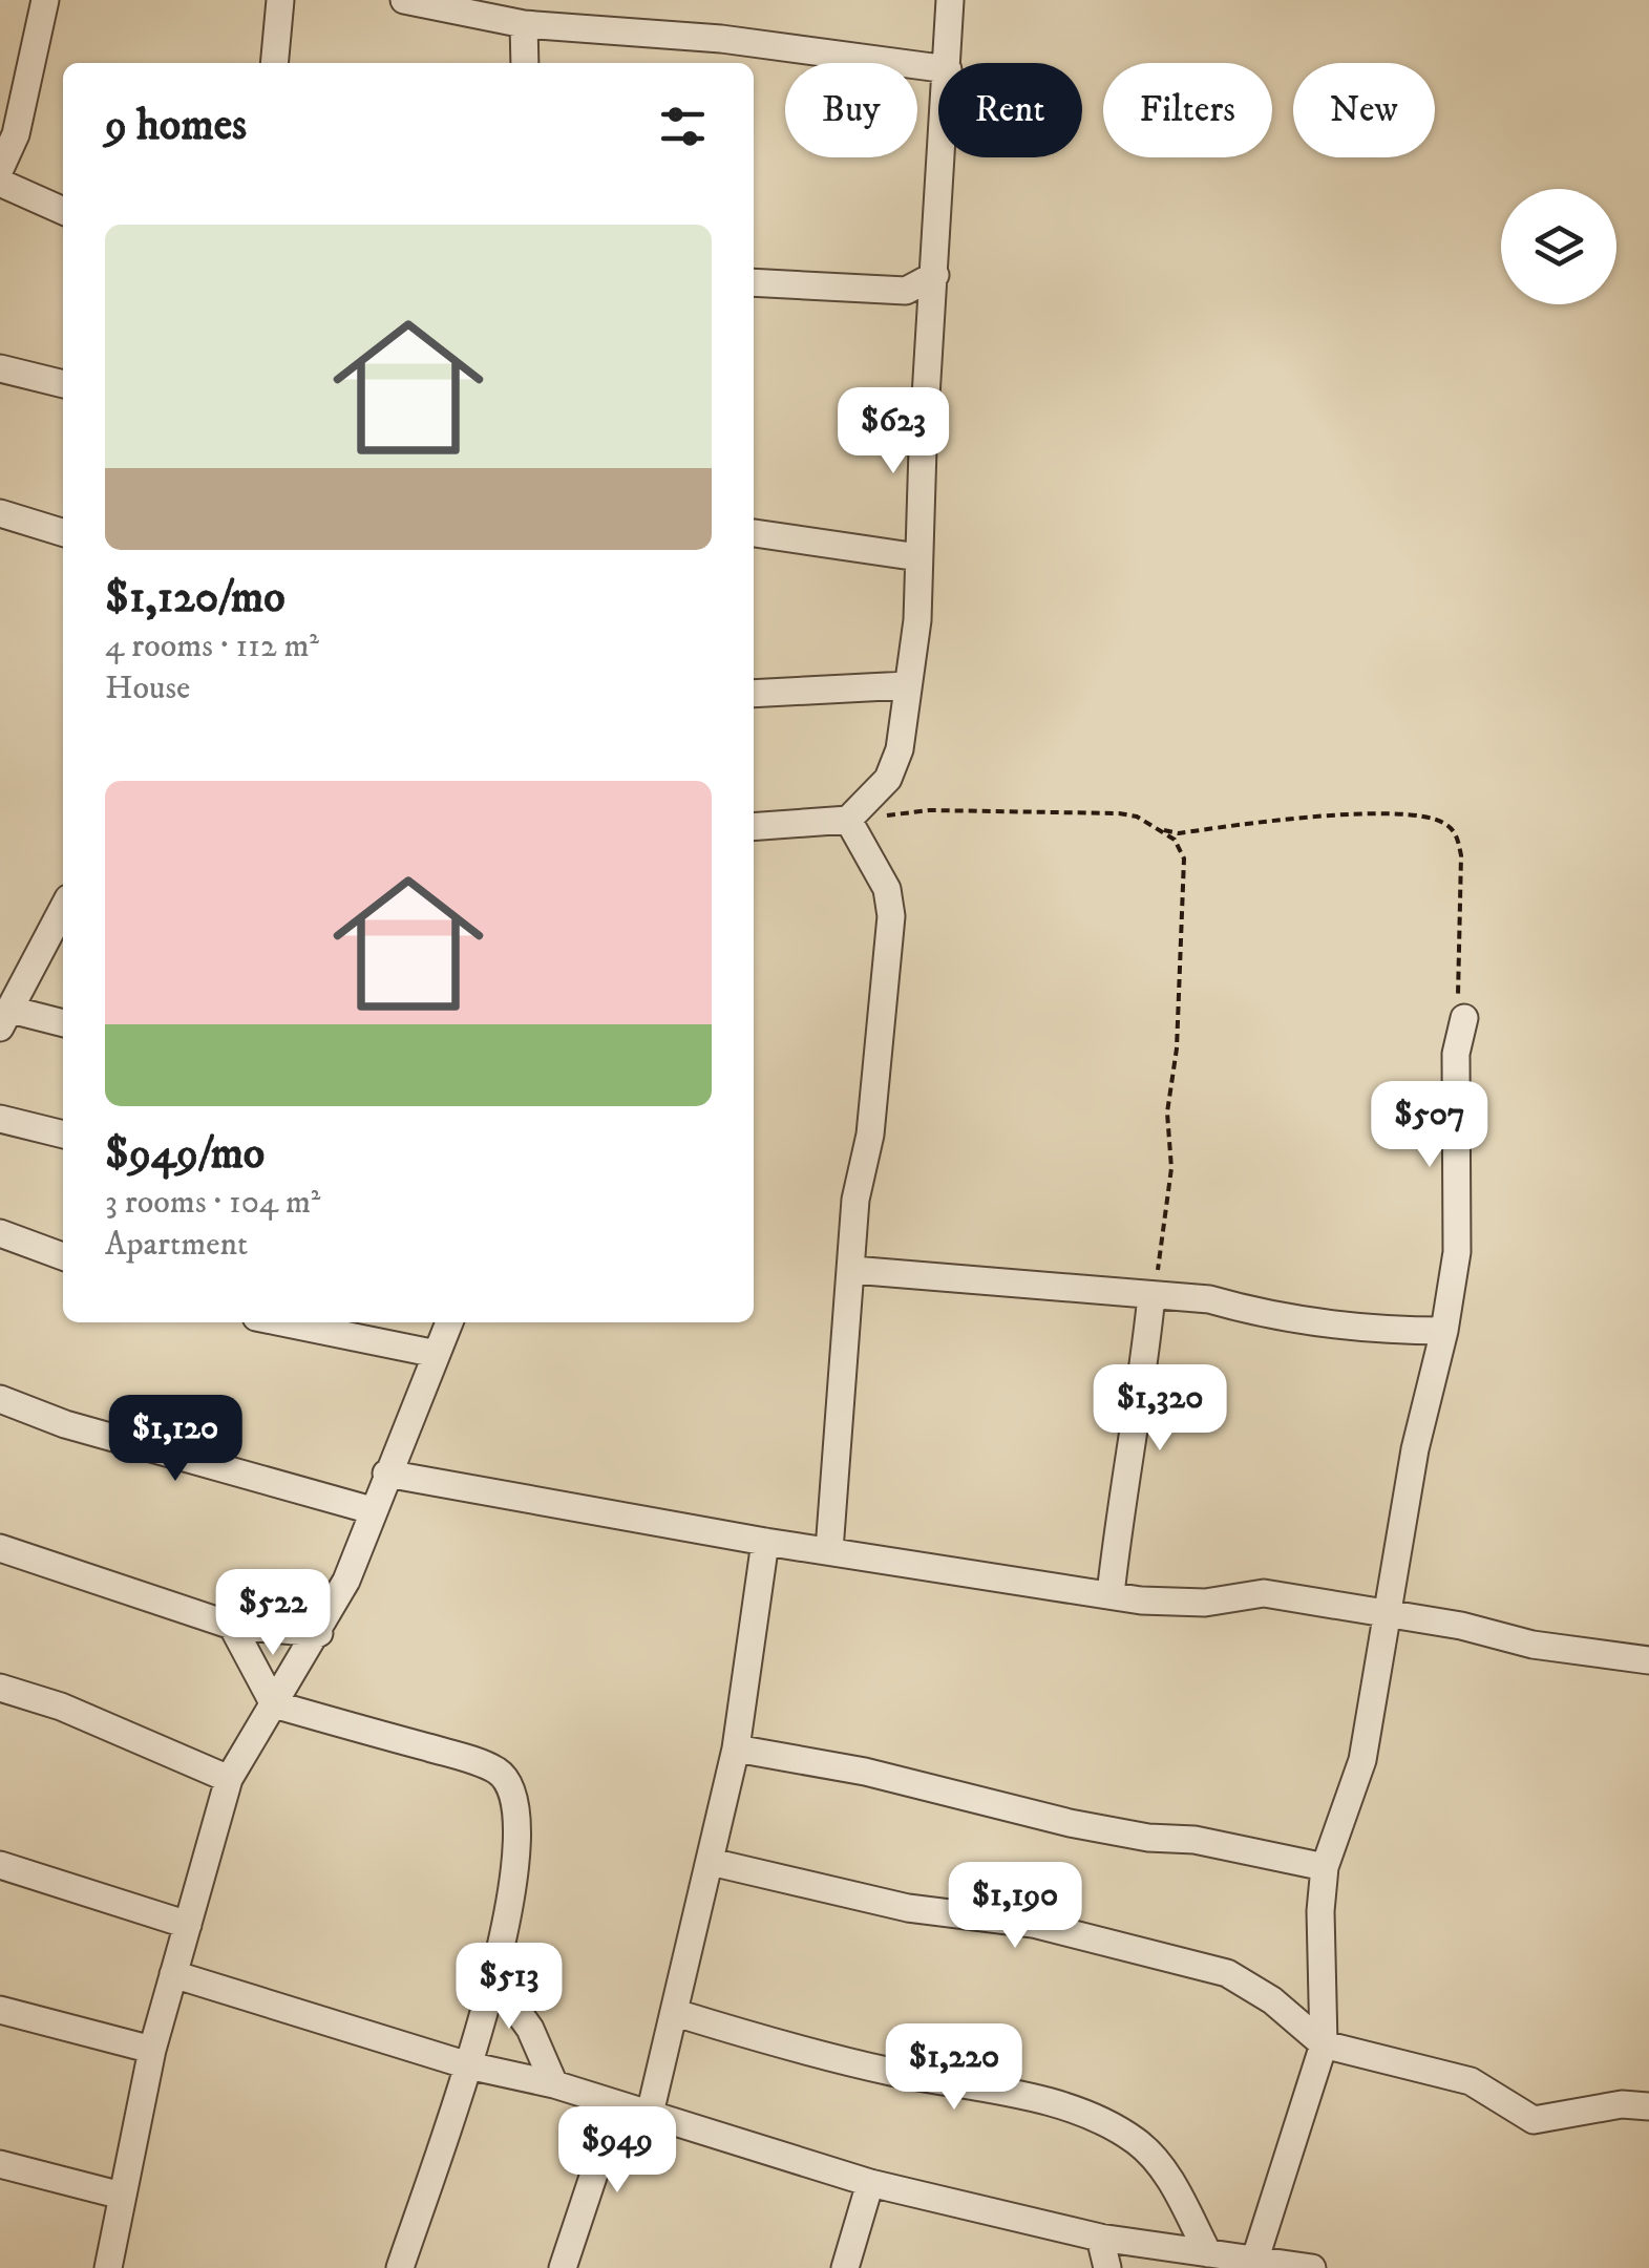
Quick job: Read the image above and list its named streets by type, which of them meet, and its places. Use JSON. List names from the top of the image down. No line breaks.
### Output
{"page":{"chip":["Buy","Rent","Filters","New"],"heading":"9 homes","list":[{"name":"$1,120/mo","note":"4 rooms · 112 m² · House"},{"name":"$949/mo","note":"3 rooms · 104 m² · Apartment"}],"price":["$623","$507","$1,320","$1,120","$522","$1,190","$513","$1,220","$949"]}}
